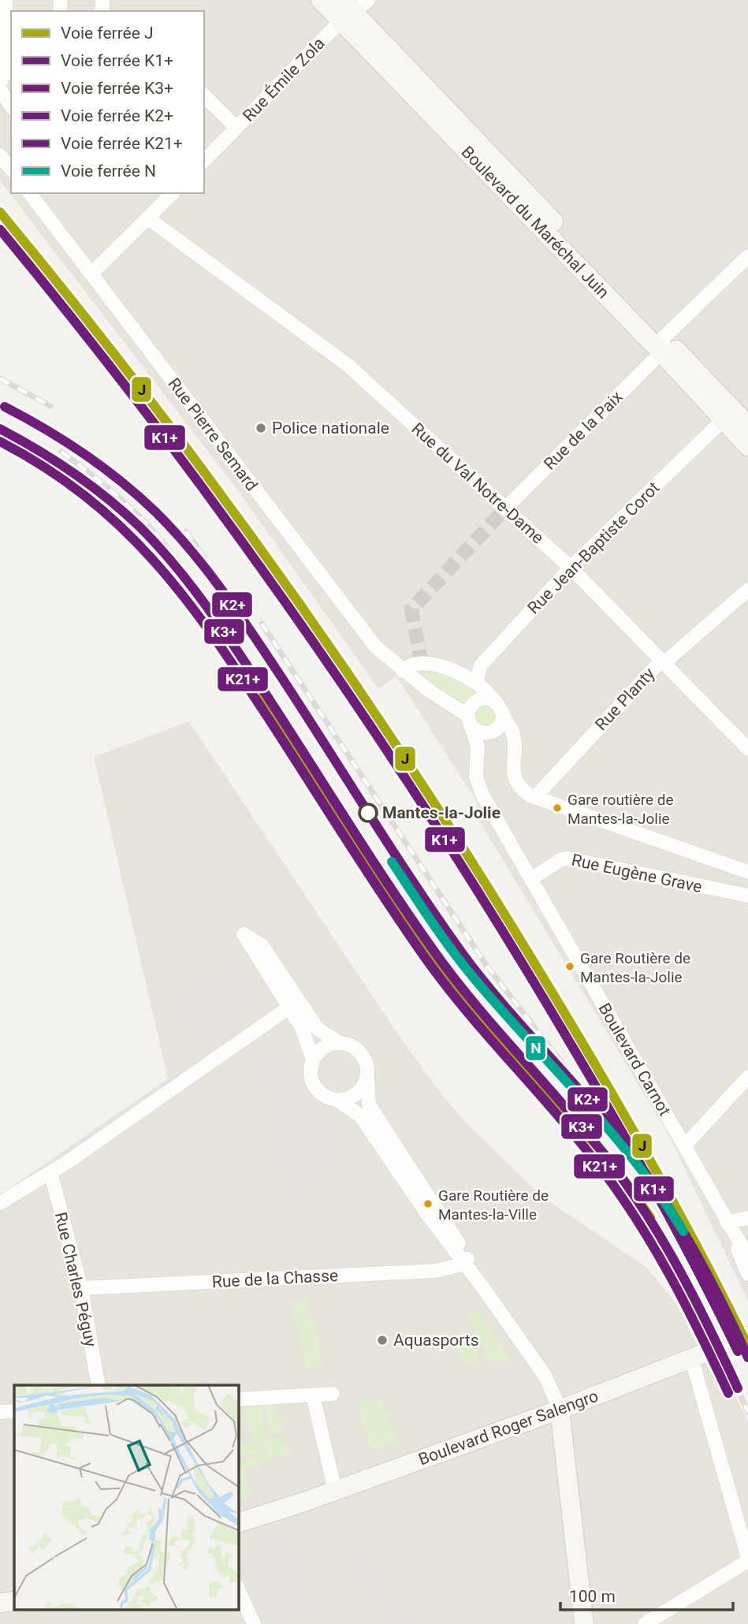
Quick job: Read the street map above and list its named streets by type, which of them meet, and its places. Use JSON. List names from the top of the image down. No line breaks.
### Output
{"streets":{"main road":["Boulevard du Maréchal Juin","Boulevard Roger Salengro"],"street":["Rue Émile Zola","Rue de la Paix","Rue Pierre Semard","Rue du Val Notre-Dame","Rue Jean-Baptiste Corot","Rue Planty","Rue Eugène Grave","Boulevard Carnot","Rue de la Chasse","Rue Charles Péguy"]},"crossings":[["Rue Émile Zola","Boulevard du Maréchal Juin"],["Boulevard du Maréchal Juin","Rue de la Paix"],["Boulevard du Maréchal Juin","Rue Jean-Baptiste Corot"],["Rue de la Paix","Rue du Val Notre-Dame"],["Rue Pierre Semard","Boulevard Carnot"],["Rue du Val Notre-Dame","Rue Jean-Baptiste Corot"],["Rue du Val Notre-Dame","Rue Planty"],["Rue Eugène Grave","Boulevard Carnot"],["Rue de la Chasse","Rue Charles Péguy"]],"places":["Police nationale","Gare routière de Mantes-la-Jolie","Mantes-la-Jolie","Gare Routière de Mantes-la-Jolie","Gare Routière de Mantes-la-Ville","Aquasports"],"lines":["rail line J","rail line K1+","rail line K2+","rail line K3+","rail line K21+","rail line N"],"legend":["Voie ferrée J","Voie ferrée K1+","Voie ferrée K3+","Voie ferrée K2+","Voie ferrée K21+","Voie ferrée N"],"scale_bar":"100 m"}
